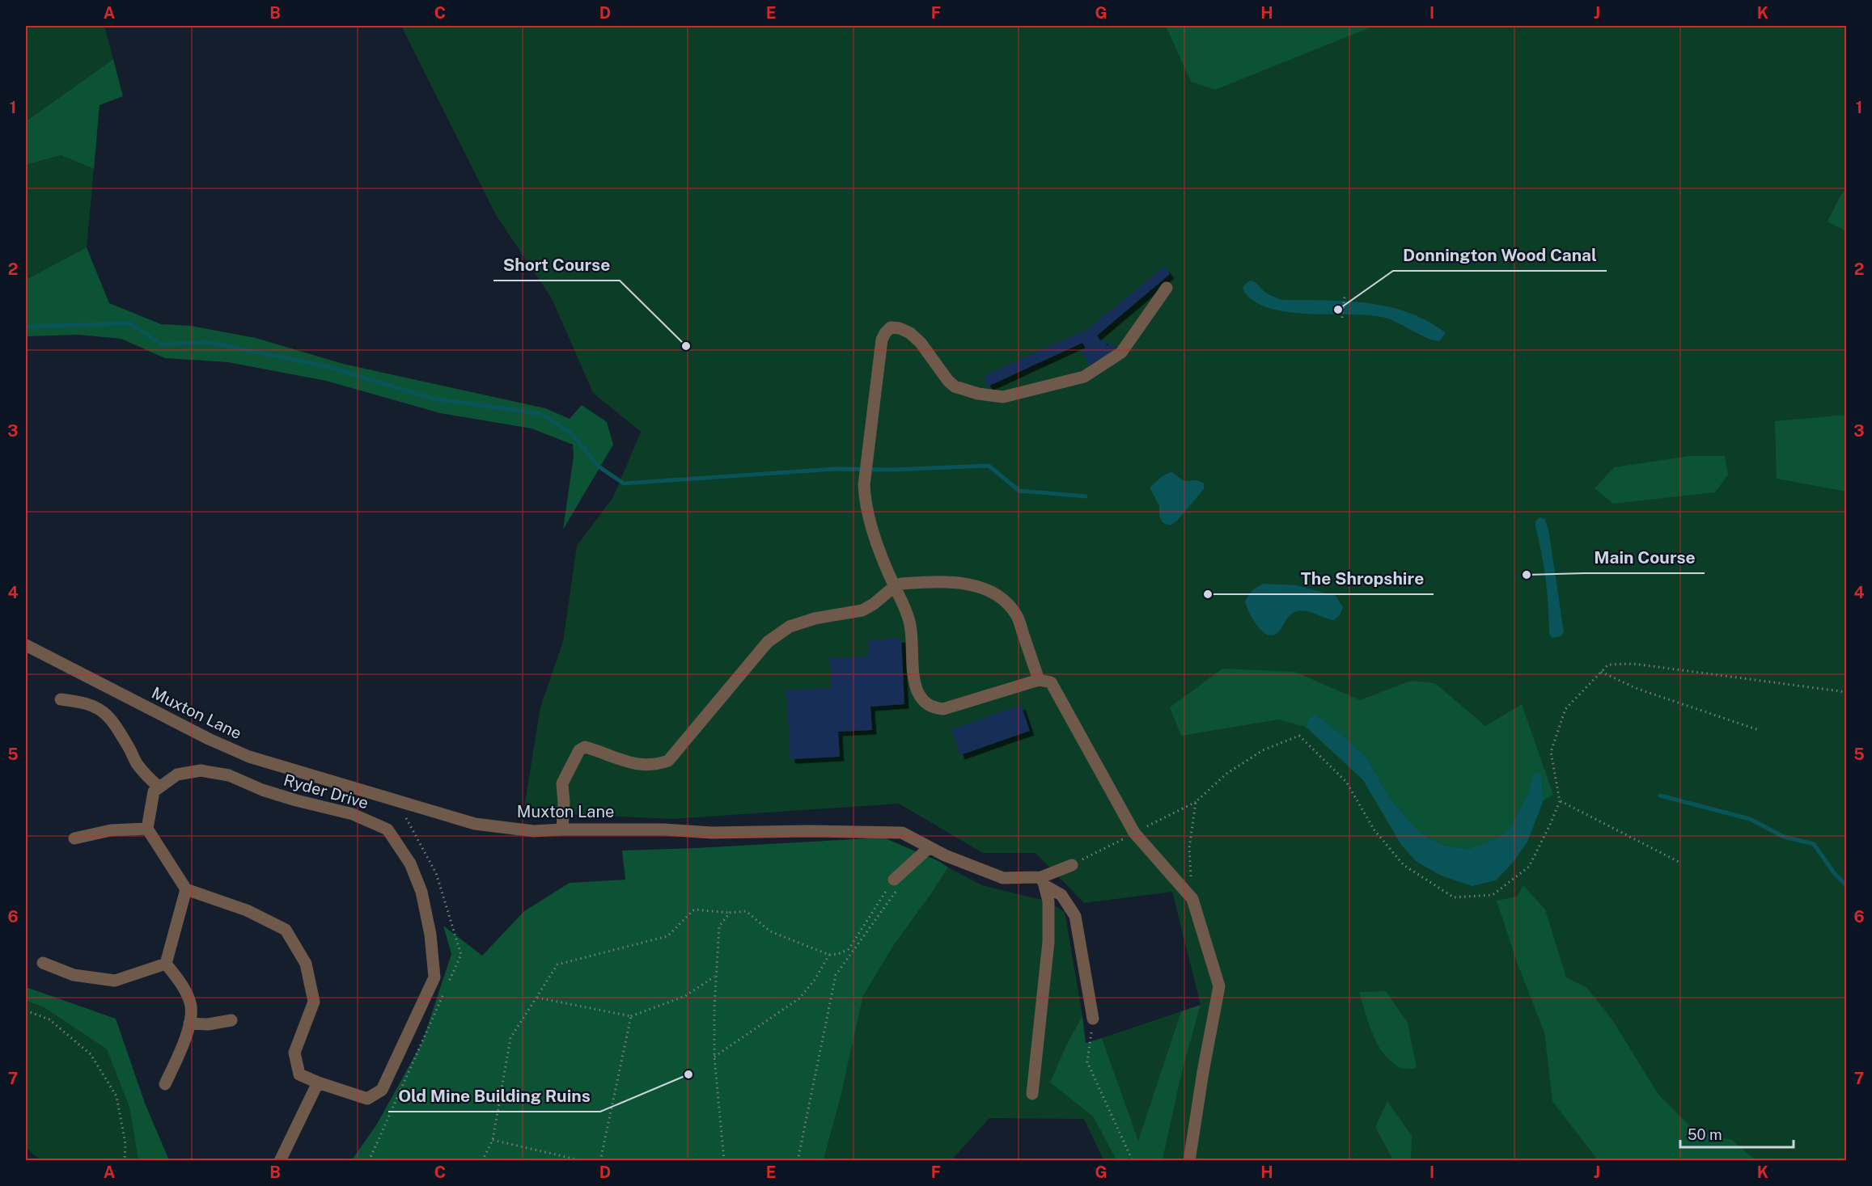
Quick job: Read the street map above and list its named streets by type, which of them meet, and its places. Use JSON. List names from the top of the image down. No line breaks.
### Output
{"streets":{"street":["Muxton Lane","Ryder Drive"]},"places":["Donnington Wood Canal","Short Course","Main Course","The Shropshire","Old Mine Building Ruins"],"scale_bar":"50 m","grid":{"columns":["A","B","C","D","E","F","G","H","I","J","K"],"rows":["1","2","3","4","5","6","7"]}}
